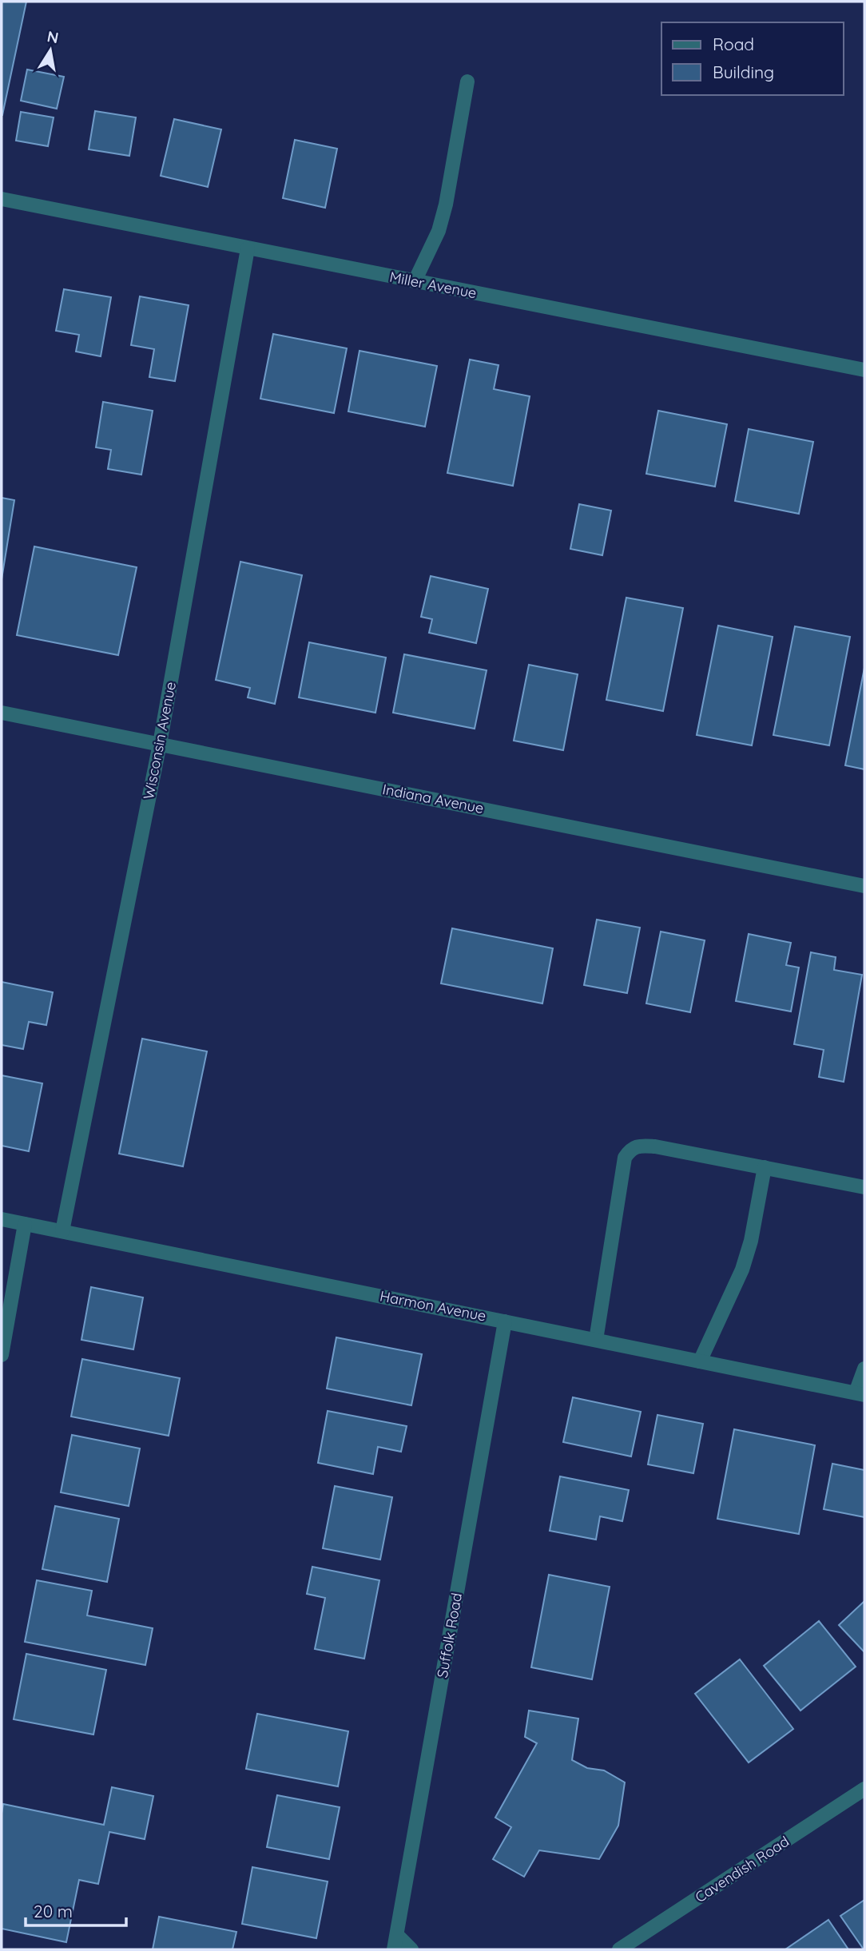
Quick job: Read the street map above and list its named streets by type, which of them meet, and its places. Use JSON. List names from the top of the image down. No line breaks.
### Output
{"streets":{"street":["Miller Avenue","Wisconsin Avenue","Indiana Avenue","Harmon Avenue","Suffolk Road","Cavendish Road"]},"crossings":[["Miller Avenue","Wisconsin Avenue"],["Wisconsin Avenue","Indiana Avenue"],["Wisconsin Avenue","Harmon Avenue"],["Harmon Avenue","Suffolk Road"]],"legend":["Road","Building"],"scale_bar":"20 m","north":"top"}
